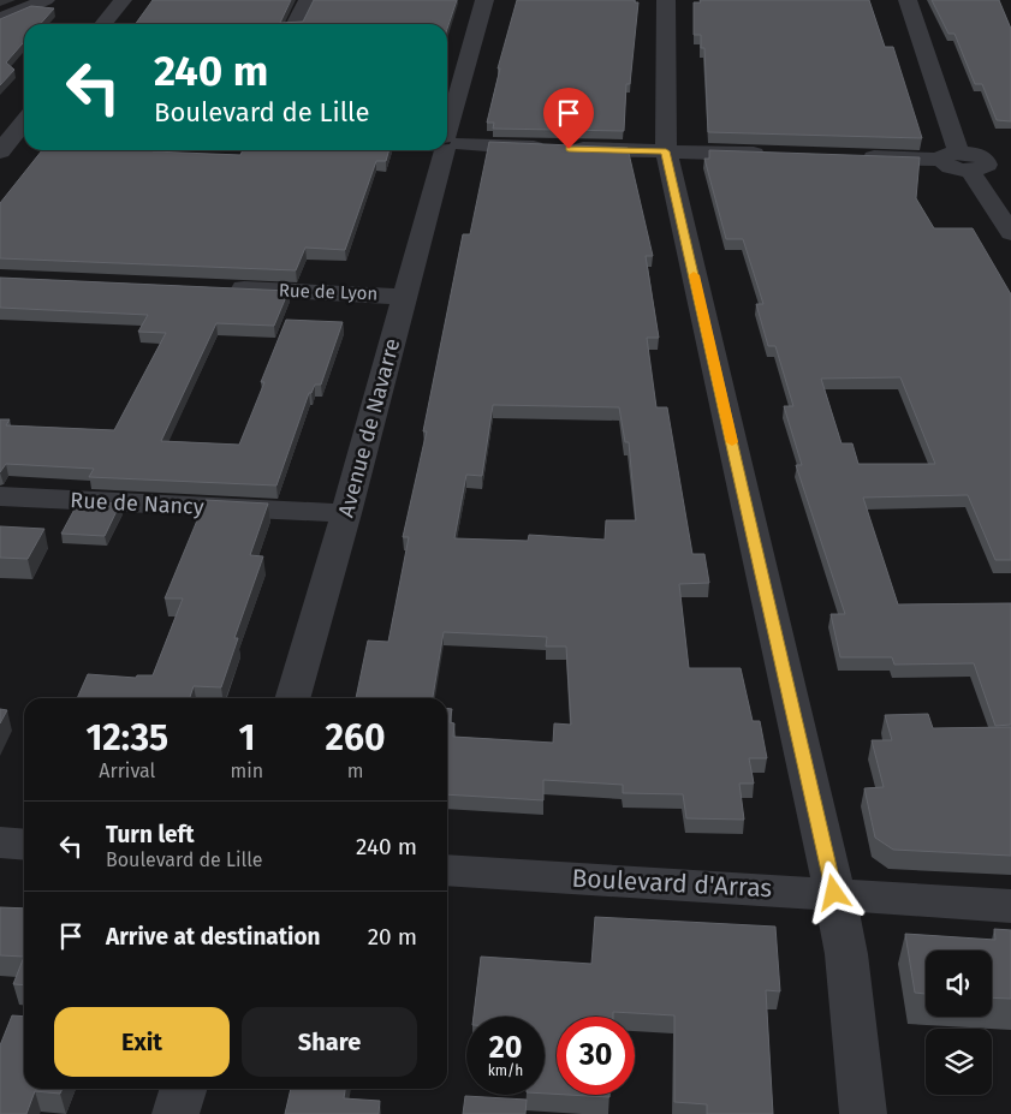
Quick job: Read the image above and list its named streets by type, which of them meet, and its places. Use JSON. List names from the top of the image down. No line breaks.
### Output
{"streets":{"street":["Rue de Lyon","Avenue de Navarre","Rue de Nancy","Boulevard d'Arras"]},"crossings":[["Rue de Lyon","Avenue de Navarre"],["Avenue de Navarre","Rue de Nancy"]],"page":{"turn":["240 m","Boulevard de Lille"],"eta":["12:35","Arrival","1","min","260","m"],"list":[{"name":"Turn left","note":"Boulevard de Lille","value":"240 m"},{"name":"Arrive at destination","value":"20 m"}],"buttons":["Exit","Share"],"speed":"20 km/h","limit":"30"}}
